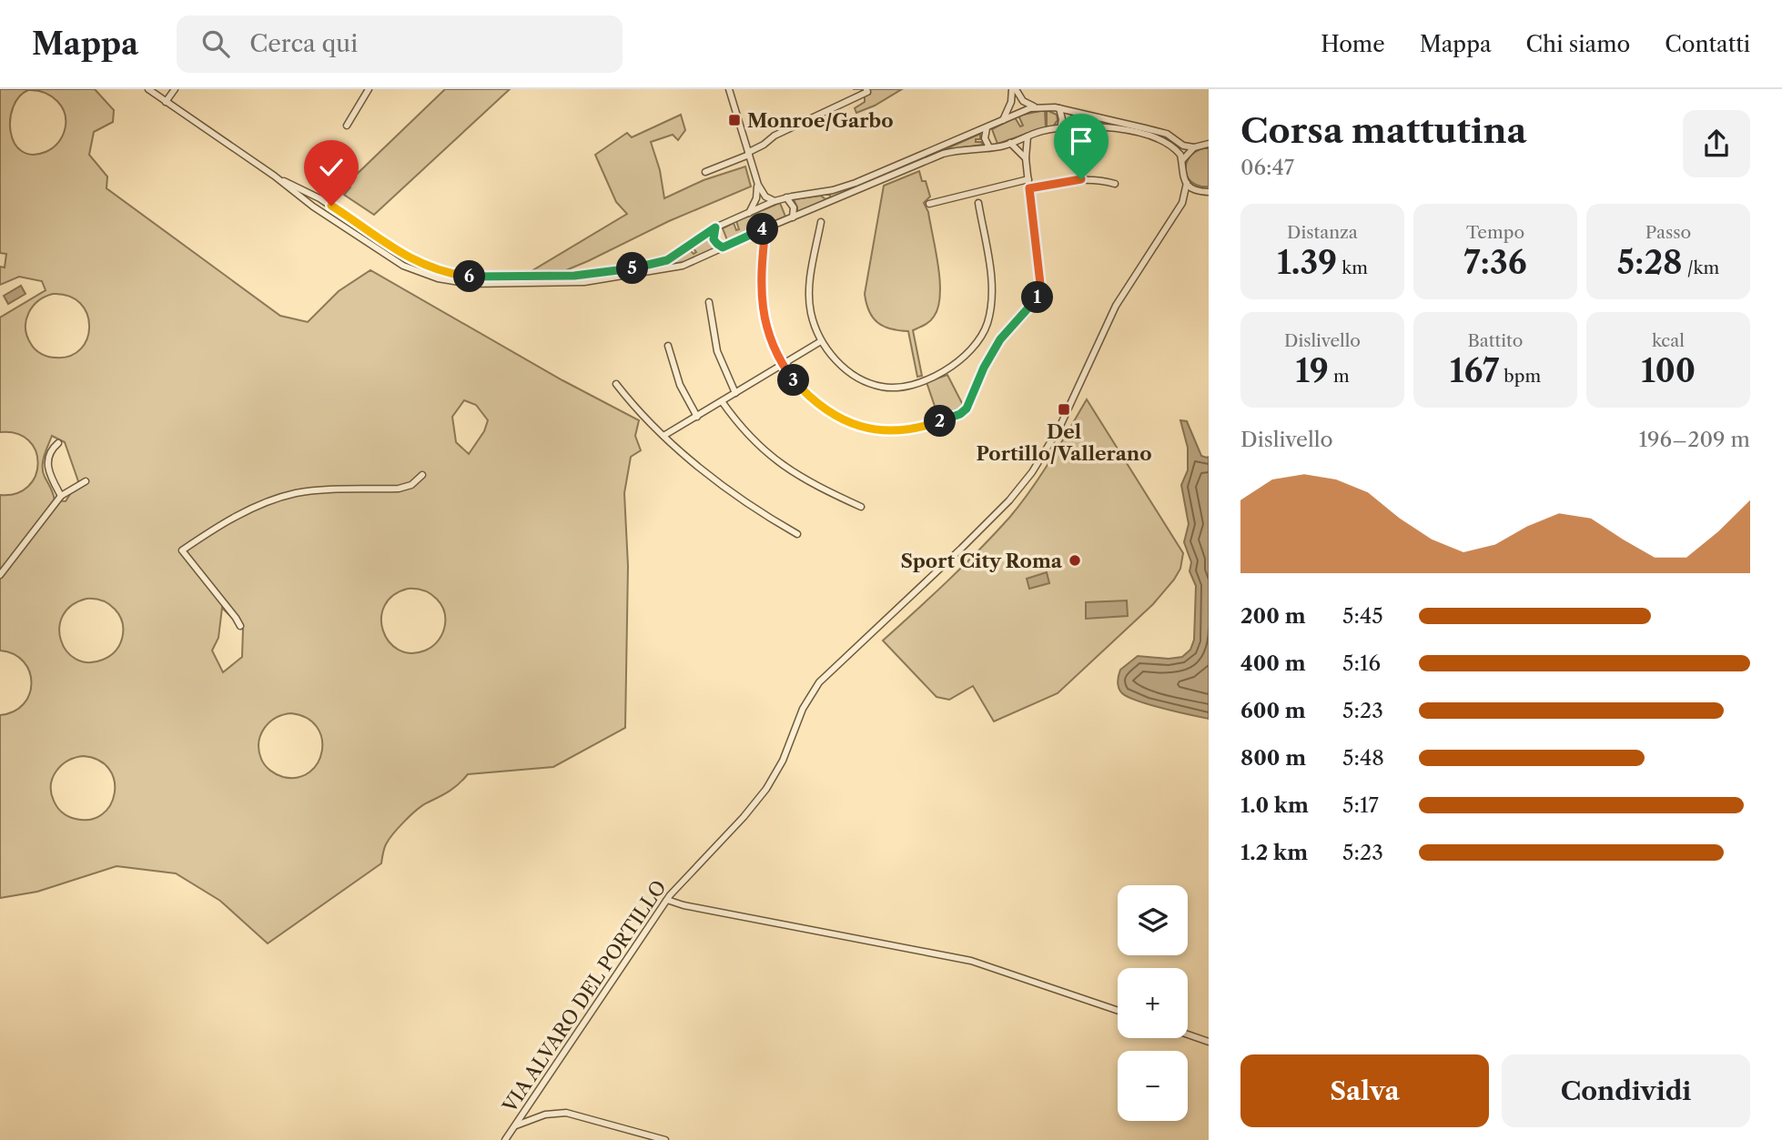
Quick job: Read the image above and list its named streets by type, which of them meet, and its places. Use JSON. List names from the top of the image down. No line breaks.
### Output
{"streets":{"street":["VIA ALVARO DEL PORTILLO"]},"places":{"transit":["Monroe/Garbo","Del Portillo/Vallerano"],"other":["Sport City Roma"]},"page":{"header":"Mappa","search":"Cerca qui","nav":["Home","Mappa","Chi siamo","Contatti"],"heading":["Corsa mattutina","06:47"],"stats":[["Distanza","1.39 km"],["Tempo","7:36"],["Passo","5:28 /km"],["Dislivello","19 m"],["Battito","167 bpm"],["kcal","100"]],"pins":["4","5","6","1","3","2"],"chart":["Dislivello","196–209 m"],"list":[{"name":"200 m","note":"5:45"},{"name":"400 m","note":"5:16"},{"name":"600 m","note":"5:23"},{"name":"800 m","note":"5:48"},{"name":"1.0 km","note":"5:17"},{"name":"1.2 km","note":"5:23"}],"map_buttons":["+","−"],"buttons":["Salva","Condividi"]}}
